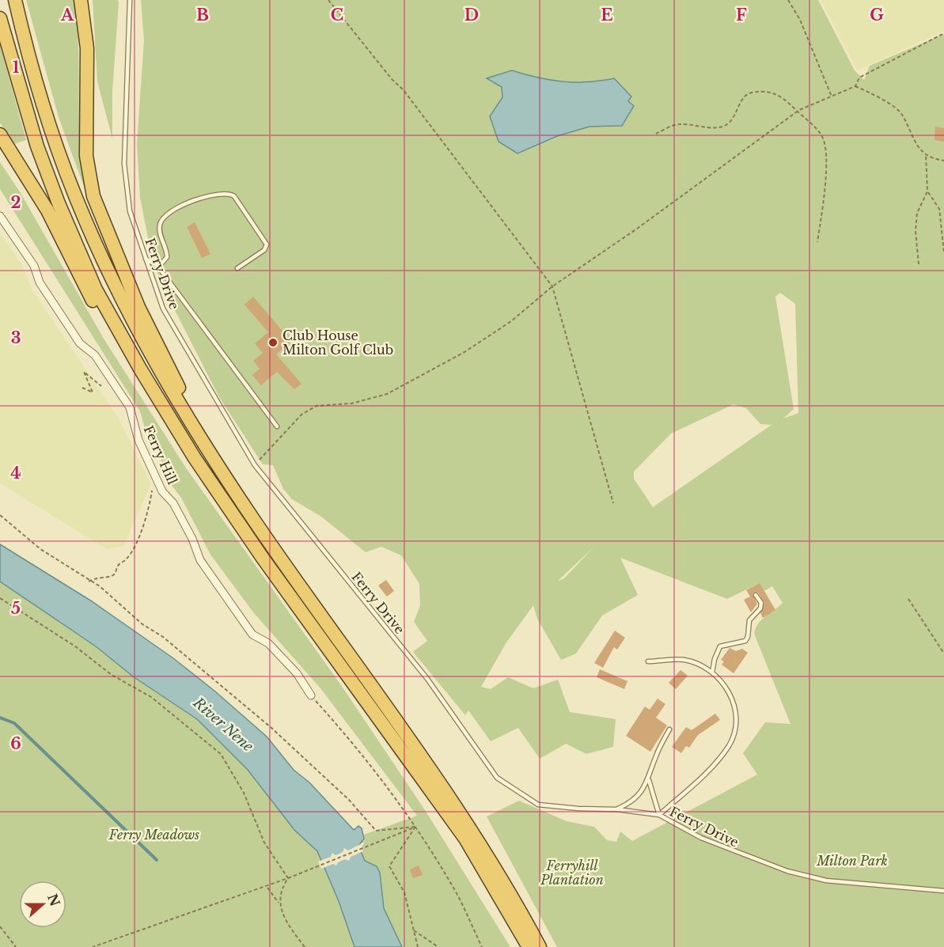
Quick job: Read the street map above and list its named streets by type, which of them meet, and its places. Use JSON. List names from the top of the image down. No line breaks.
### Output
{"streets":{"street":["Ferry Hill"],"lane":["Ferry Drive"]},"water":["River Nene"],"parks":["Ferry Meadows","Milton Park","Ferryhill Plantation"],"places":["Club House Milton Golf Club"],"north":"right","grid":{"columns":["A","B","C","D","E","F","G"],"rows":["1","2","3","4","5","6"]}}
